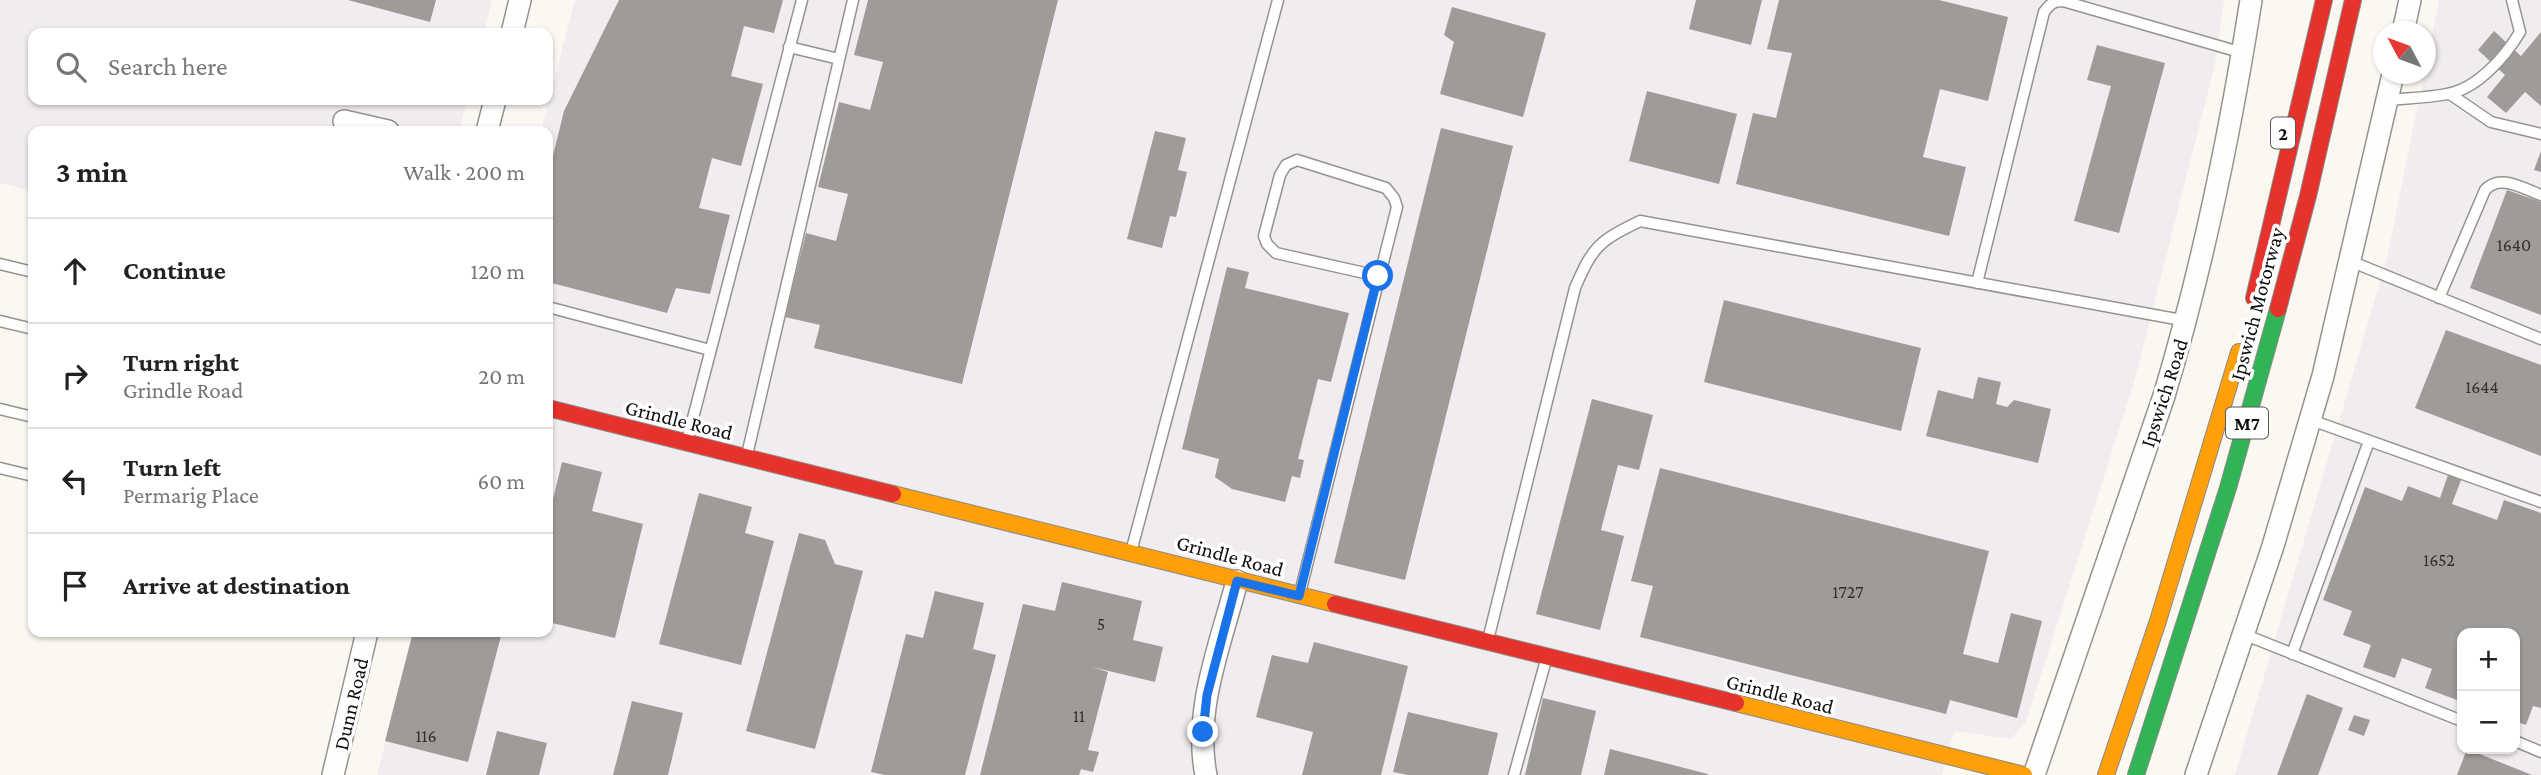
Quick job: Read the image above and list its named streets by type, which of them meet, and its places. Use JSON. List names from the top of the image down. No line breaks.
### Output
{"streets":{"main road":["2","Ipswich Motorway","Grindle Road","M7"],"street":["Ipswich Road","Dunn Road"]},"crossings":[["2","Ipswich Motorway"]],"house_numbers":["1640","1644","1652","1727","5","11","116"],"north":"top left","page":{"search":"Search here","heading":["3 min","Walk · 200 m"],"list":[["Continue","120 m"],["Turn right","Grindle Road","20 m"],["Turn left","Permarig Place","60 m"],"Arrive at destination"],"map_buttons":["+","−"]}}
